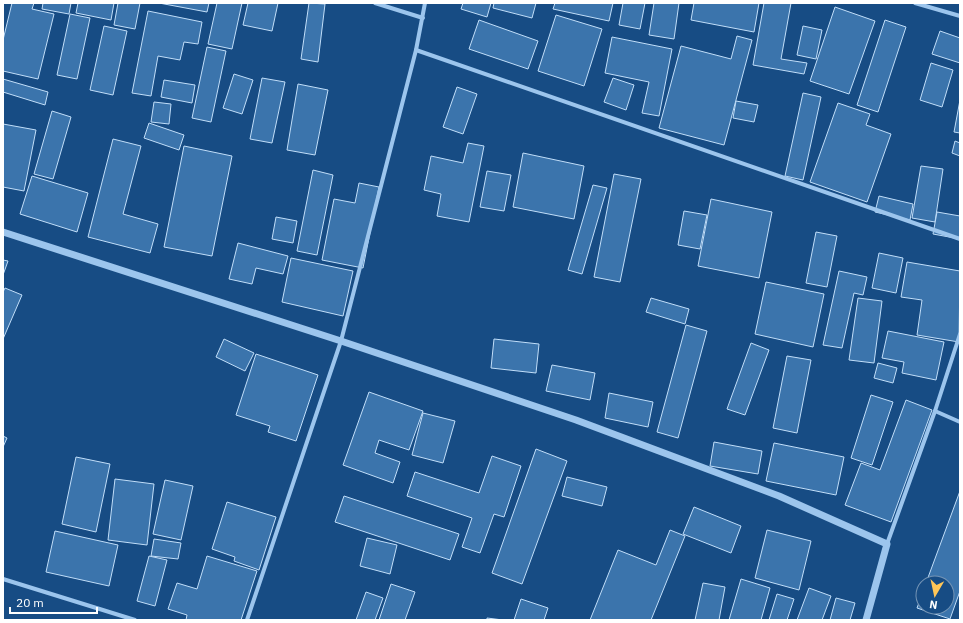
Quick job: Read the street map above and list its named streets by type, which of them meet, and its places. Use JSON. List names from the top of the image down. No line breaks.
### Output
{"scale_bar":"20 m","north":"bottom"}
